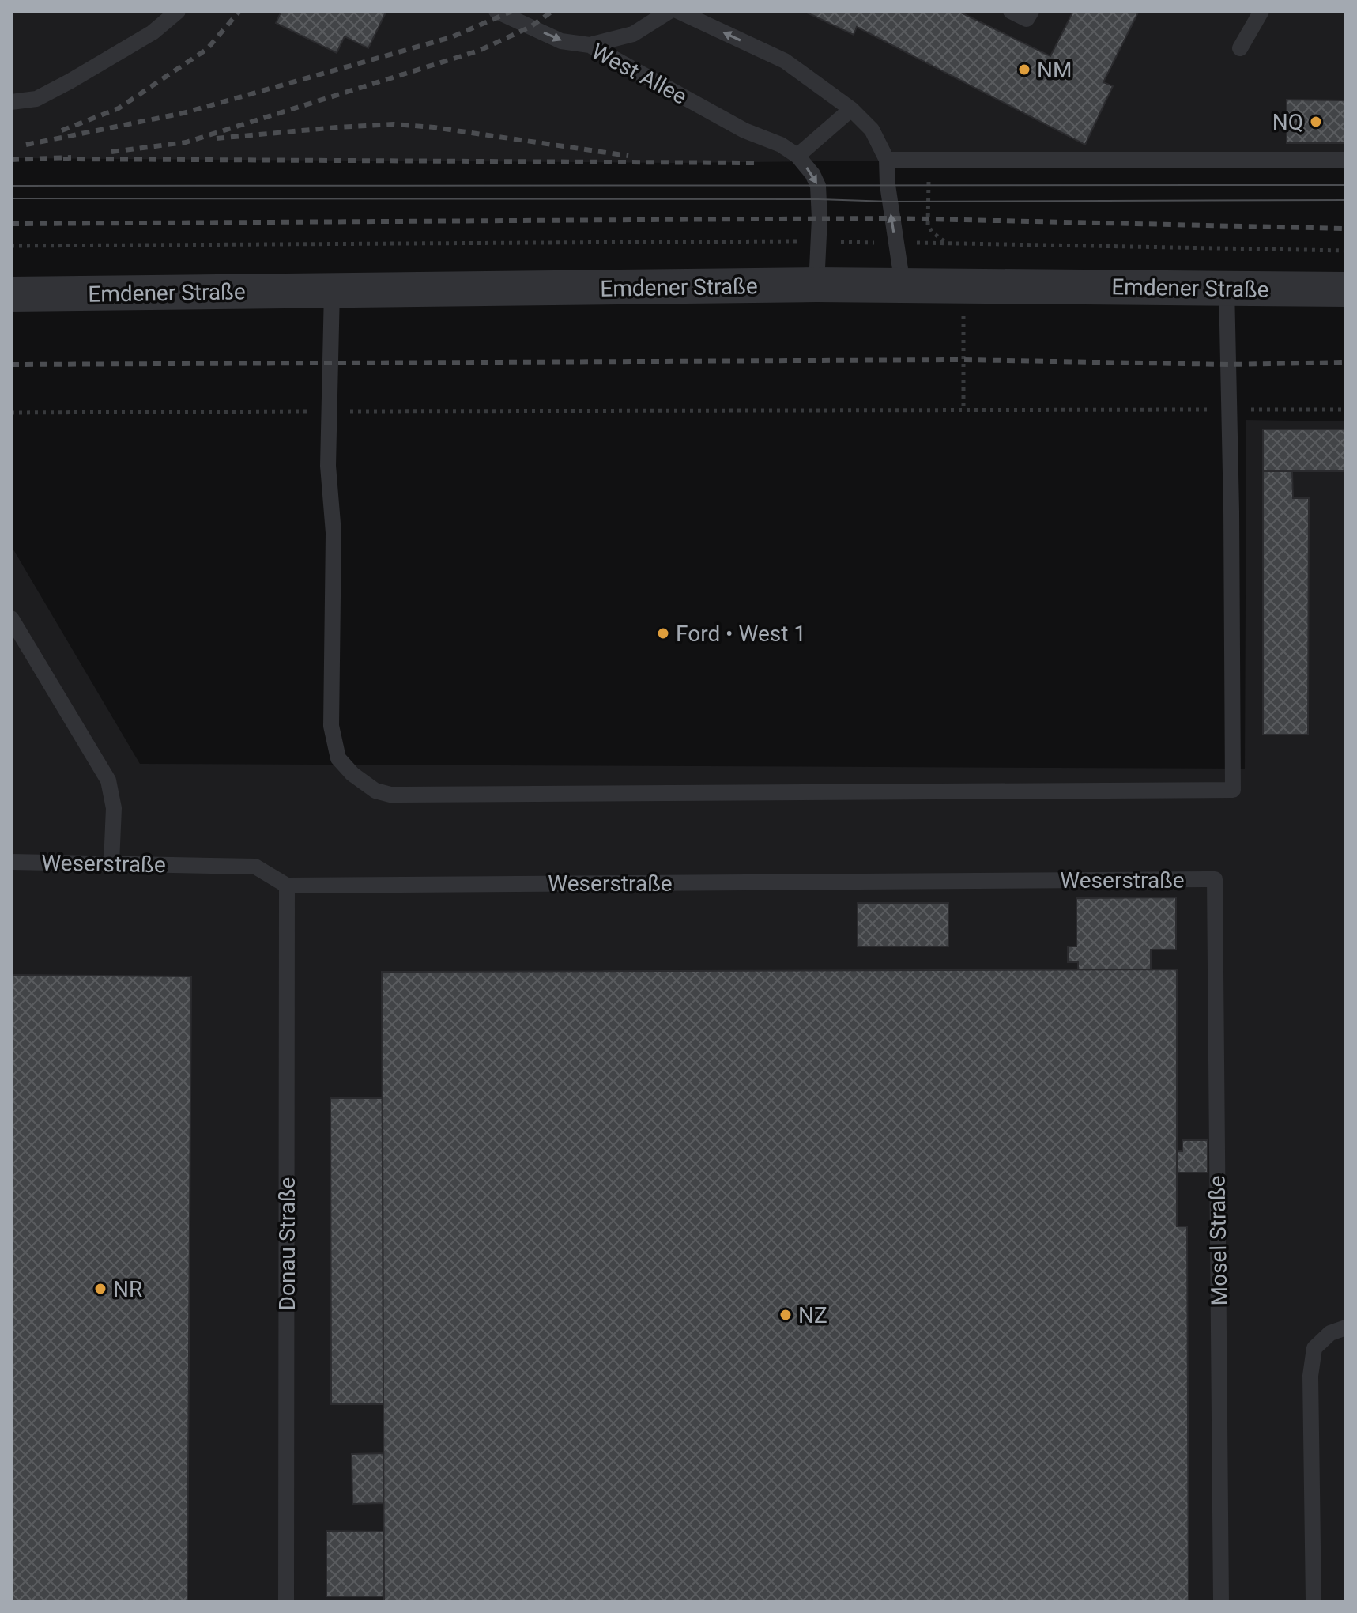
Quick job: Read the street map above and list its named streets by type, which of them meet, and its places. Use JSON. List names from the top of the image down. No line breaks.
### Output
{"streets":{"street":["Emdener Straße"],"lane":["West Allee","Weserstraße","Mosel Straße","Donau Straße"]},"crossings":[["Weserstraße","Mosel Straße"],["Weserstraße","Donau Straße"]],"places":["NM","NQ","Ford • West 1","NR","NZ"]}
